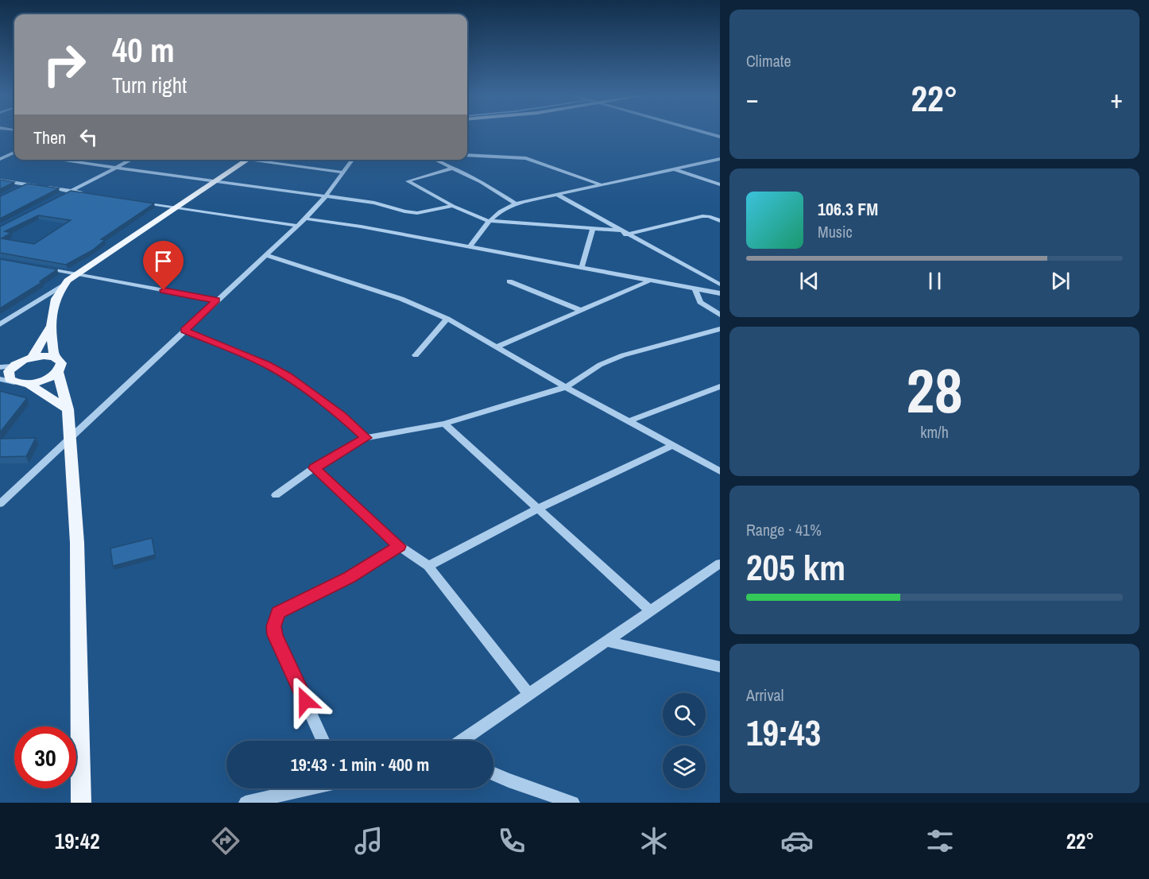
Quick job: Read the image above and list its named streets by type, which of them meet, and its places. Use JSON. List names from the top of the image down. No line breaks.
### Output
{"page":{"tile":["Climate",["28","km/h"],["Range · 41%","205 km"],["Arrival","19:43"]],"turn":["40 m","Turn right"],"heat":["−","22°","+"],"then":"Then","song":["106.3 FM","Music"],"limit":"30","trip":"19:43 · 1 min · 400 m","tabs":["19:42","22°"]}}
